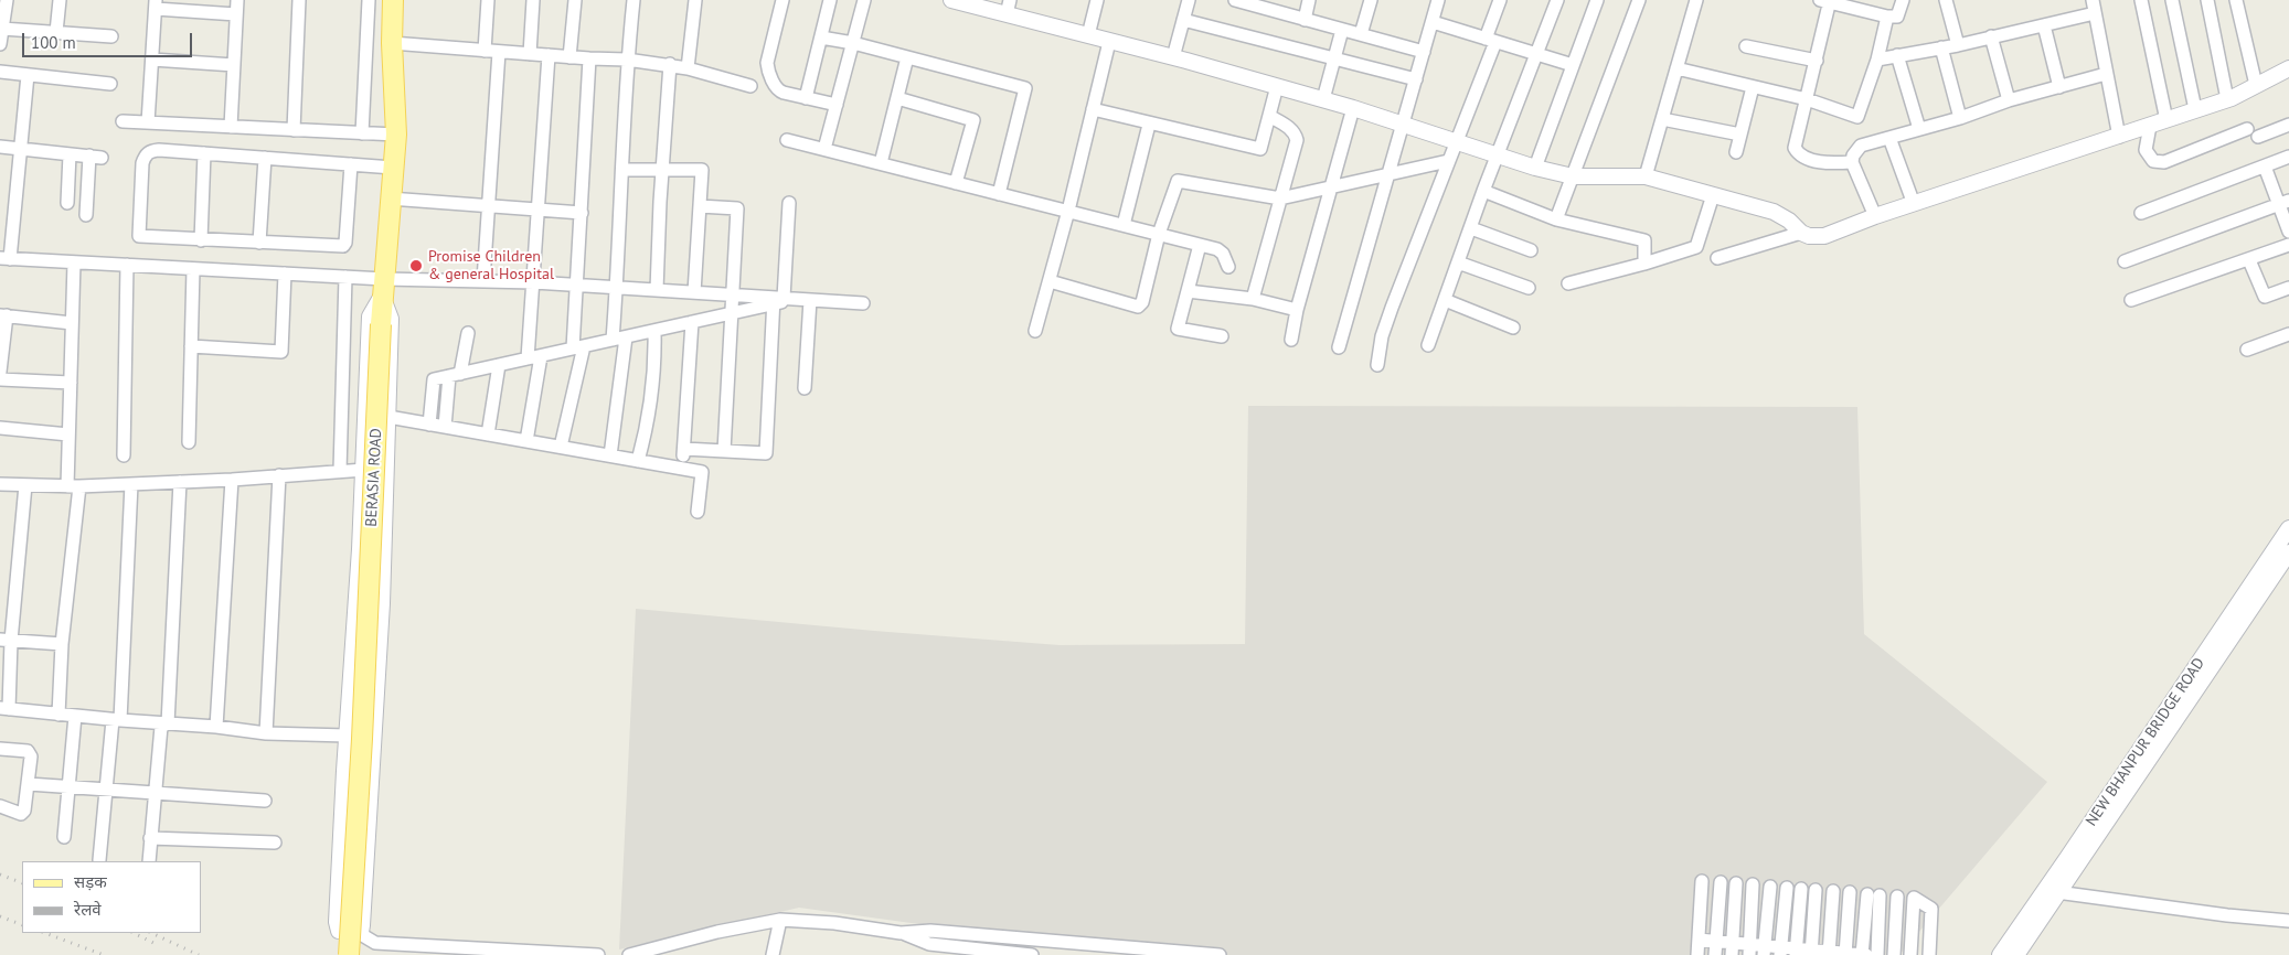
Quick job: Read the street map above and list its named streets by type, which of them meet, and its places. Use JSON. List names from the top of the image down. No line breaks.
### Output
{"streets":{"main road":["BERASIA ROAD"],"street":["NEW BHANPUR BRIDGE ROAD"]},"places":["Promise Children & general Hospital"],"legend":["सड़क","रेलवे"],"scale_bar":"100 m"}
